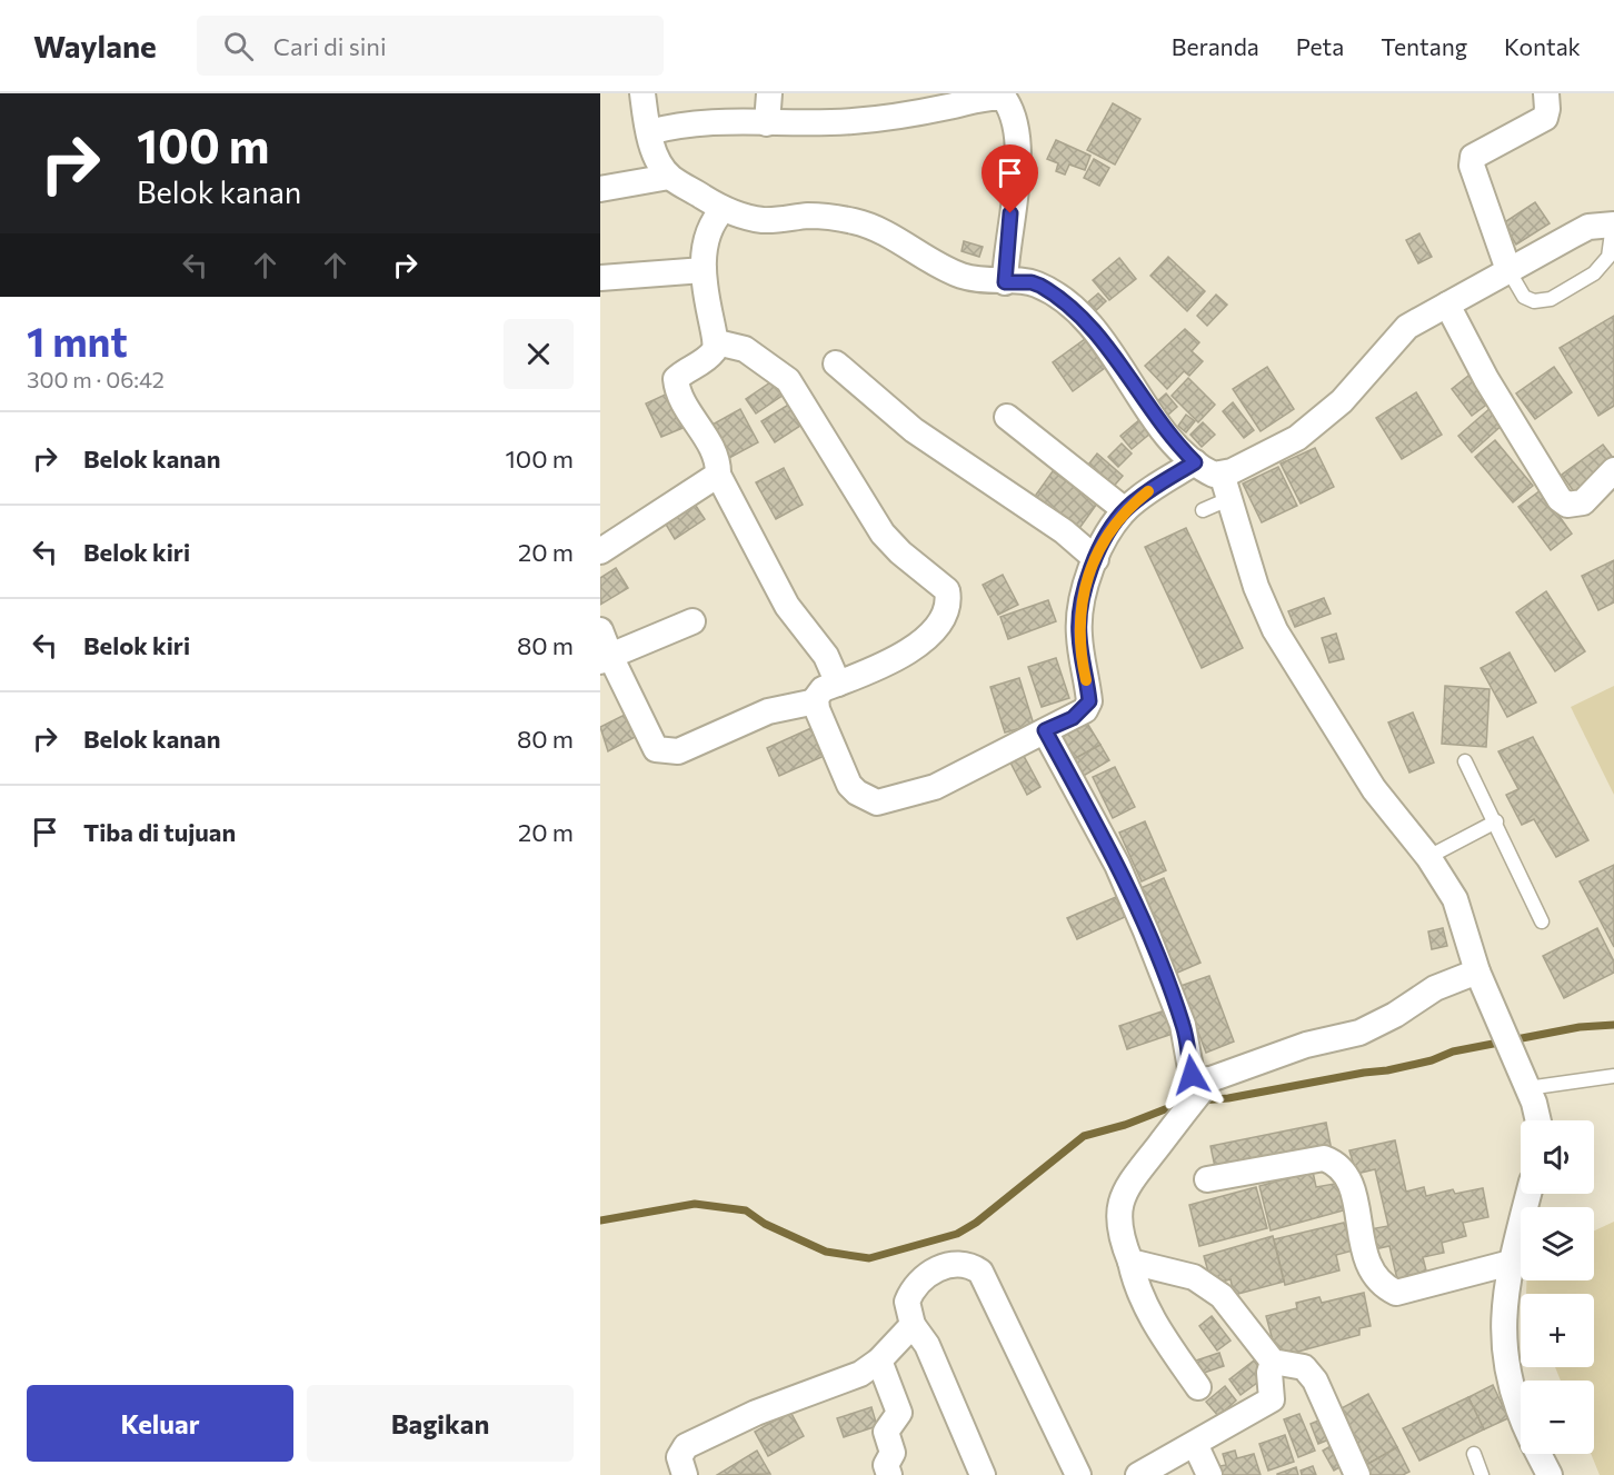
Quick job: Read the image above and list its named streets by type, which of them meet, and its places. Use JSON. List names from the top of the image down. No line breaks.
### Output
{"page":{"header":"Waylane","search":"Cari di sini","nav":["Beranda","Peta","Tentang","Kontak"],"turn":["100 m","Belok kanan"],"heading":["1 mnt","300 m · 06:42"],"list":[{"name":"Belok kanan","value":"100 m"},{"name":"Belok kiri","value":"20 m"},{"name":"Belok kiri","value":"80 m"},{"name":"Belok kanan","value":"80 m"},{"name":"Tiba di tujuan","value":"20 m"}],"map_buttons":["+","−"],"buttons":["Keluar","Bagikan"]}}
